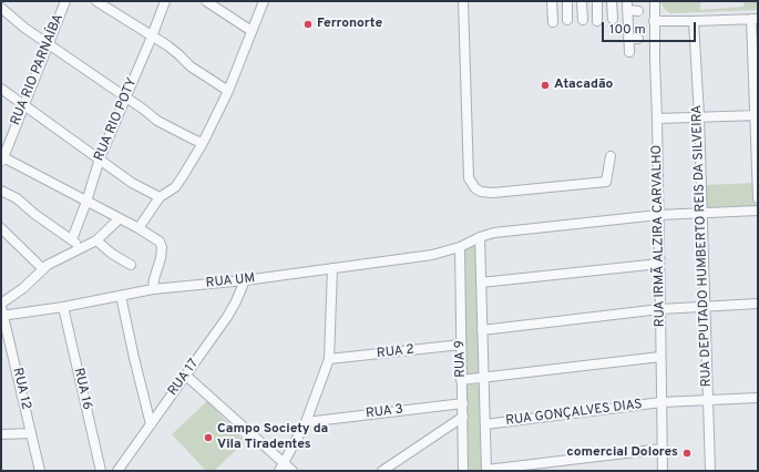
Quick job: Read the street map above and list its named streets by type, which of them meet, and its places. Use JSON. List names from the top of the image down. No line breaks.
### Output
{"streets":{"street":["RUA RIO PARNAÍBA","RUA RIO POTY","RUA IRMÃ ALZIRA CARVALHO","RUA DEPUTADO HUMBERTO REIS DA SILVEIRA","RUA UM","RUA 2","RUA 9","RUA 17","RUA 12","RUA 16","RUA 3","RUA GONÇALVES DIAS"]},"crossings":[["RUA IRMÃ ALZIRA CARVALHO","RUA UM"],["RUA IRMÃ ALZIRA CARVALHO","RUA GONÇALVES DIAS"],["RUA DEPUTADO HUMBERTO REIS DA SILVEIRA","RUA UM"],["RUA DEPUTADO HUMBERTO REIS DA SILVEIRA","RUA GONÇALVES DIAS"],["RUA UM","RUA 9"],["RUA UM","RUA 17"],["RUA UM","RUA 12"],["RUA UM","RUA 16"],["RUA 2","RUA 9"],["RUA 9","RUA 3"]],"places":["Ferronorte","Atacadão","Campo Society da Vila Tiradentes","comercial Dolores"],"scale_bar":"100 m"}
